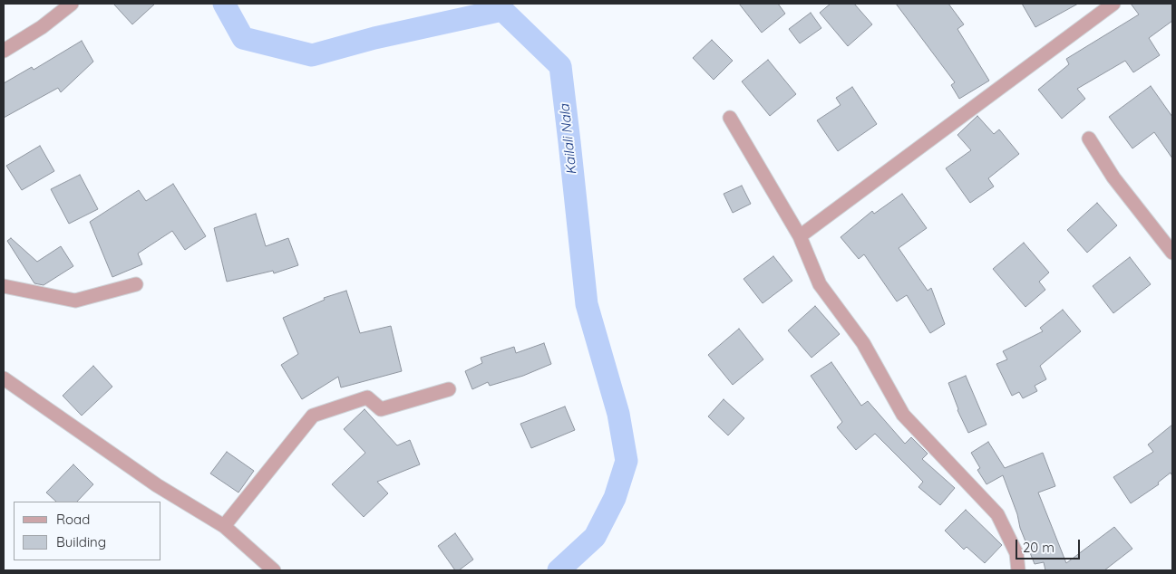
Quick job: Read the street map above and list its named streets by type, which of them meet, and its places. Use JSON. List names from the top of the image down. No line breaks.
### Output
{"water":["Kailali Nala"],"legend":["Road","Building"],"scale_bar":"20 m"}
